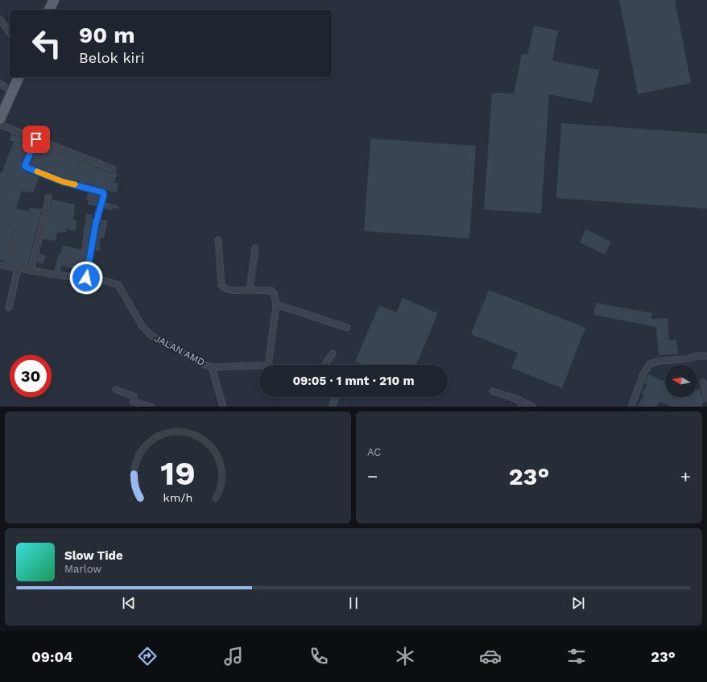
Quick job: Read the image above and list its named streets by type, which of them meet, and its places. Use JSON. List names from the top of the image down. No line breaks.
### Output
{"streets":{"street":["JALAN AMD"]},"north":"left","page":{"turn":["90 m","Belok kiri"],"limit":"30","trip":"09:05 · 1 mnt · 210 m","tile":"AC","heat":["−","23°","+"],"song":["Slow Tide","Marlow"],"tabs":["09:04","23°"],"gauge":["19","km/h"]}}
